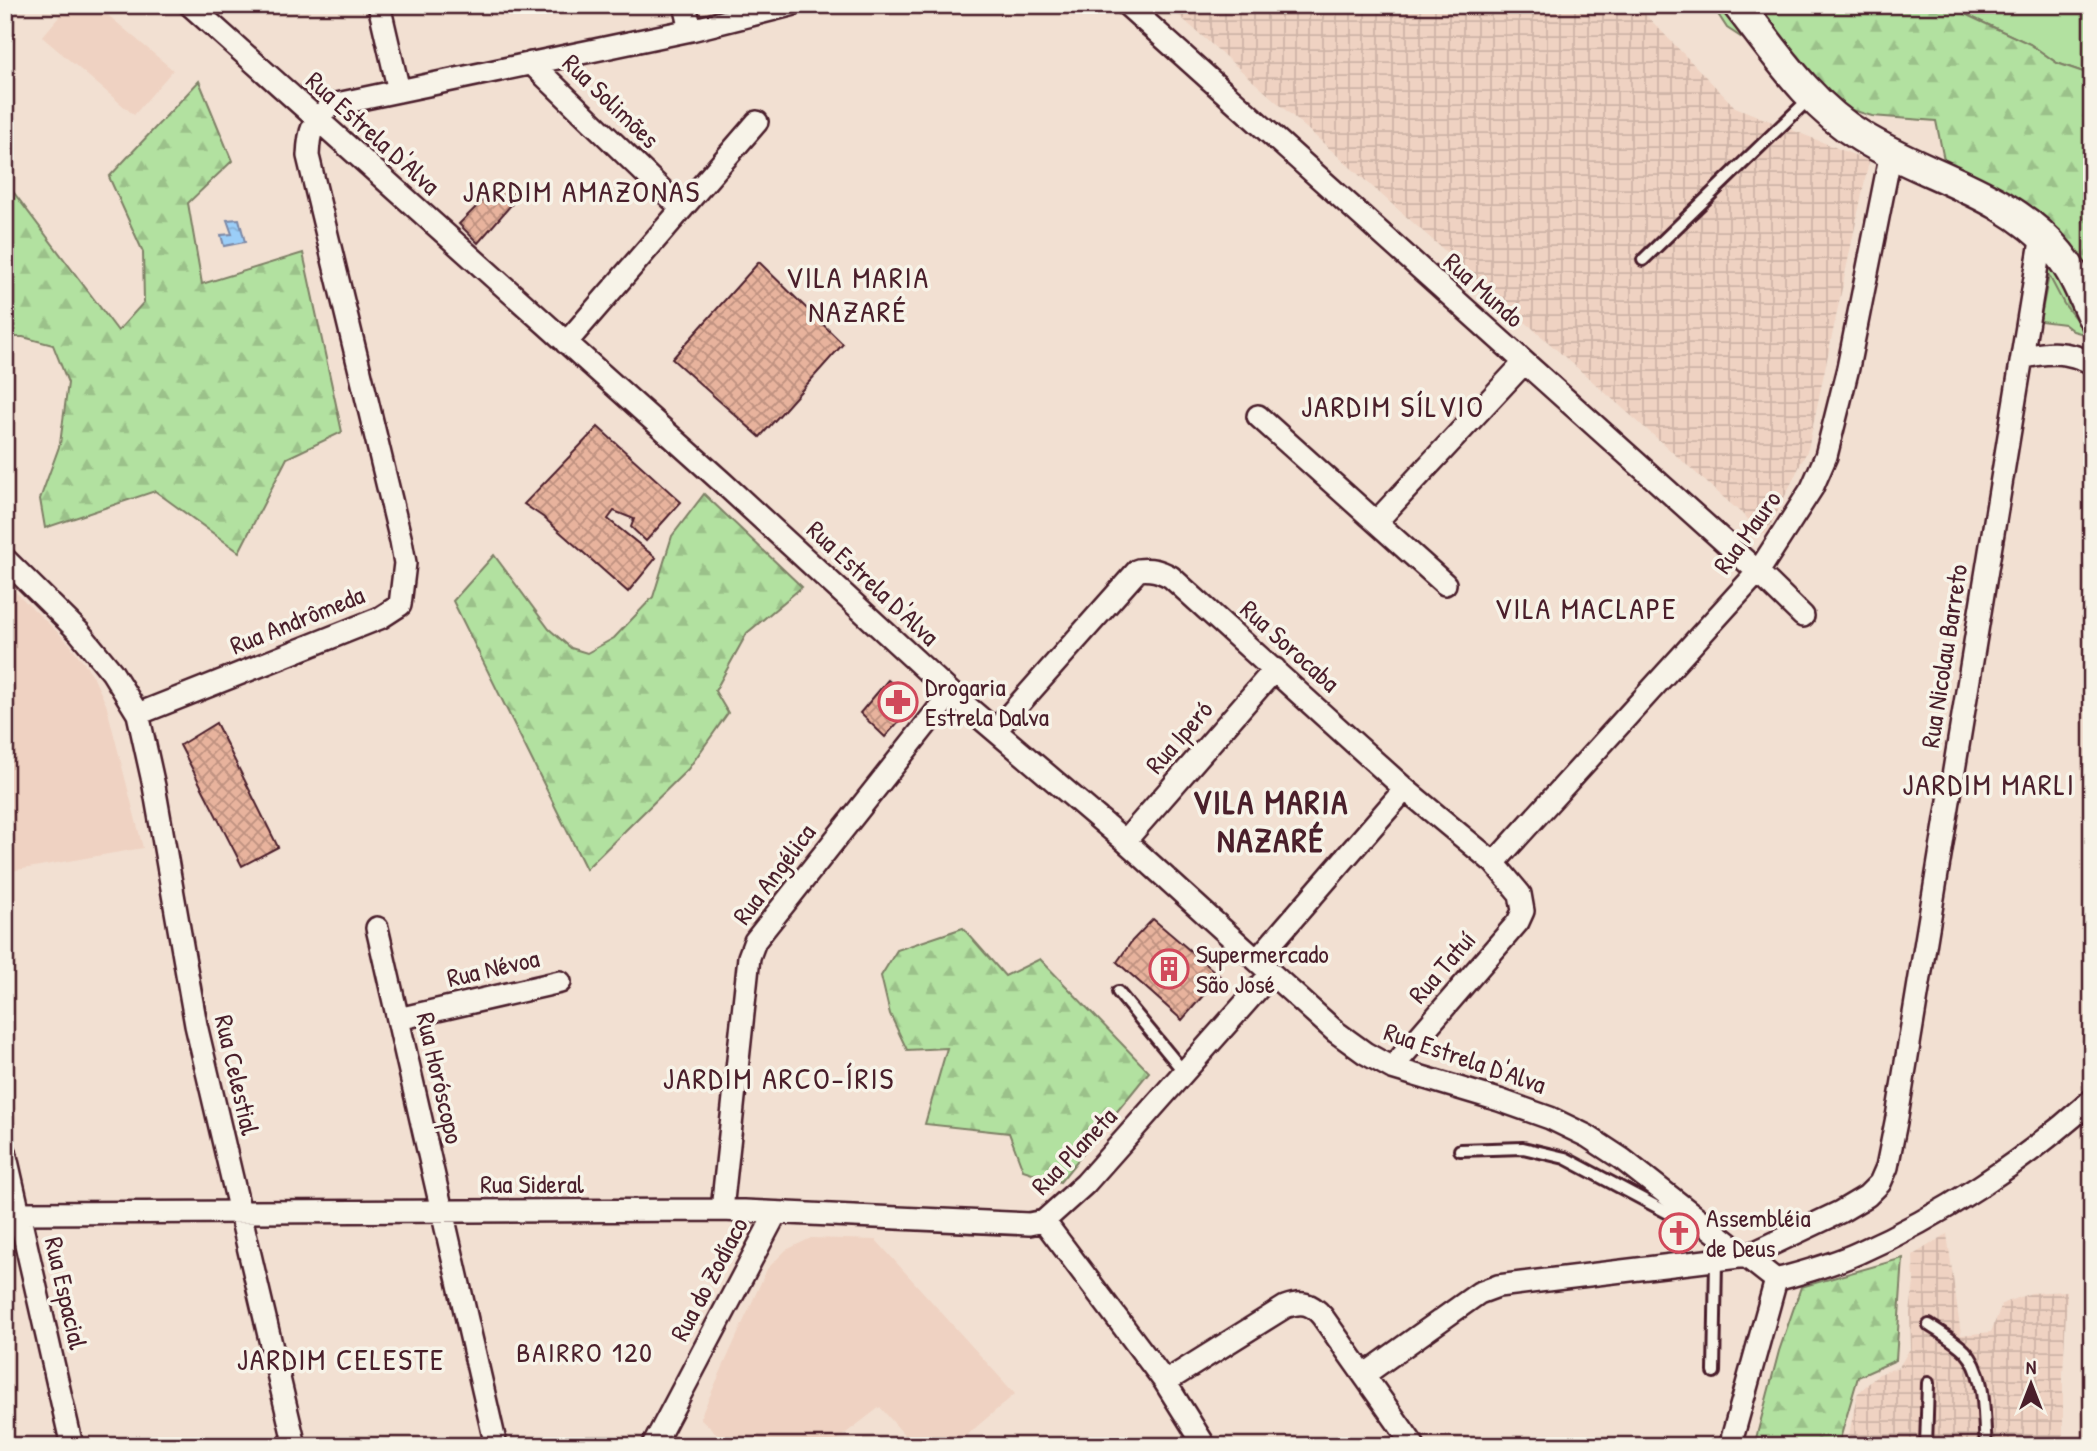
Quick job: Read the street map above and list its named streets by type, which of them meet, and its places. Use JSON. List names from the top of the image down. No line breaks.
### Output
{"streets":{"street":["Rua Solimões","Rua Estrela D'Alva","Rua Mundo","Rua Mauro","Rua Andrômeda","Rua Sorocaba","Rua Nicolau Barreto","Rua Iperó","Rua Angélica","Rua Tatuí","Rua Névoa","Rua Celestial","Rua Horóscopo","Rua Planeta","Rua Sideral","Rua do Zodíaco","Rua Espacial"]},"crossings":[["Rua Estrela D'Alva","Rua Andrômeda"],["Rua Estrela D'Alva","Rua Sorocaba"],["Rua Estrela D'Alva","Rua Nicolau Barreto"],["Rua Estrela D'Alva","Rua Iperó"],["Rua Estrela D'Alva","Rua Angélica"],["Rua Estrela D'Alva","Rua Tatuí"],["Rua Estrela D'Alva","Rua Planeta"],["Rua Mundo","Rua Mauro"],["Rua Mauro","Rua Sorocaba"],["Rua Andrômeda","Rua Celestial"],["Rua Sorocaba","Rua Iperó"],["Rua Sorocaba","Rua Tatuí"],["Rua Sorocaba","Rua Planeta"],["Rua Angélica","Rua Sideral"],["Rua Névoa","Rua Horóscopo"],["Rua Celestial","Rua Sideral"],["Rua Horóscopo","Rua Sideral"],["Rua Planeta","Rua Sideral"],["Rua Sideral","Rua do Zodíaco"],["Rua Sideral","Rua Espacial"]],"districts":["JARDIM AMAZONAS","VILA MARIA NAZARÉ","JARDIM SÍLVIO","VILA MACLAPE","JARDIM MARLI","VILA MARIA NAZARÉ","JARDIM ARCO-ÍRIS","BAIRRO 120","JARDIM CELESTE"],"places":{"pharmacy":["Drogaria Estrela Dalva"],"building":["Supermercado São José"],"church":["Assembléia de Deus"]},"north":"top"}
